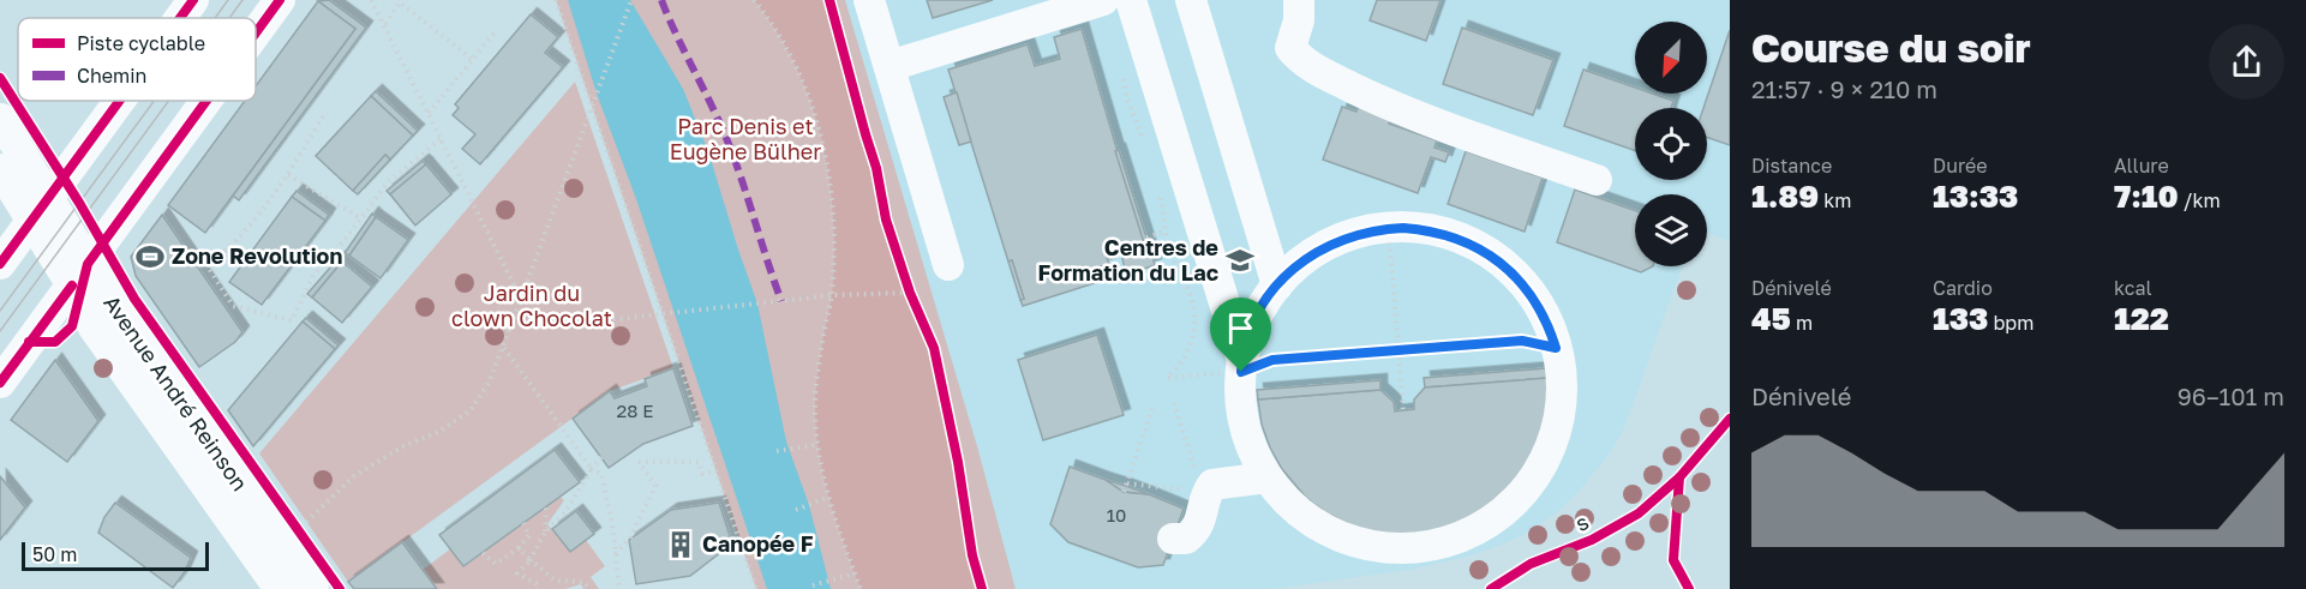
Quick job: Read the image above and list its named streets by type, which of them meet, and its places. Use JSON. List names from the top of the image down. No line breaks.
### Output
{"streets":{"street":["Avenue André Reinson"],"cycle path":["s"]},"parks":["Parc Denis et Eugène Bülher","Jardin du clown Chocolat"],"places":{"sports":["Zone Revolution"],"school or university":["Centres de Formation du Lac"],"building":["Canopée F"]},"house_numbers":["28 E","10"],"legend":["Piste cyclable","Chemin"],"scale_bar":"50 m","north":"bottom left","page":{"heading":["Course du soir","21:57 · 9 × 210 m"],"stats":[["Distance","1.89 km"],["Durée","13:33"],["Allure","7:10 /km"],["Dénivelé","45 m"],["Cardio","133 bpm"],["kcal","122"]],"chart":["Dénivelé","96–101 m"],"scale":"50 m"}}
